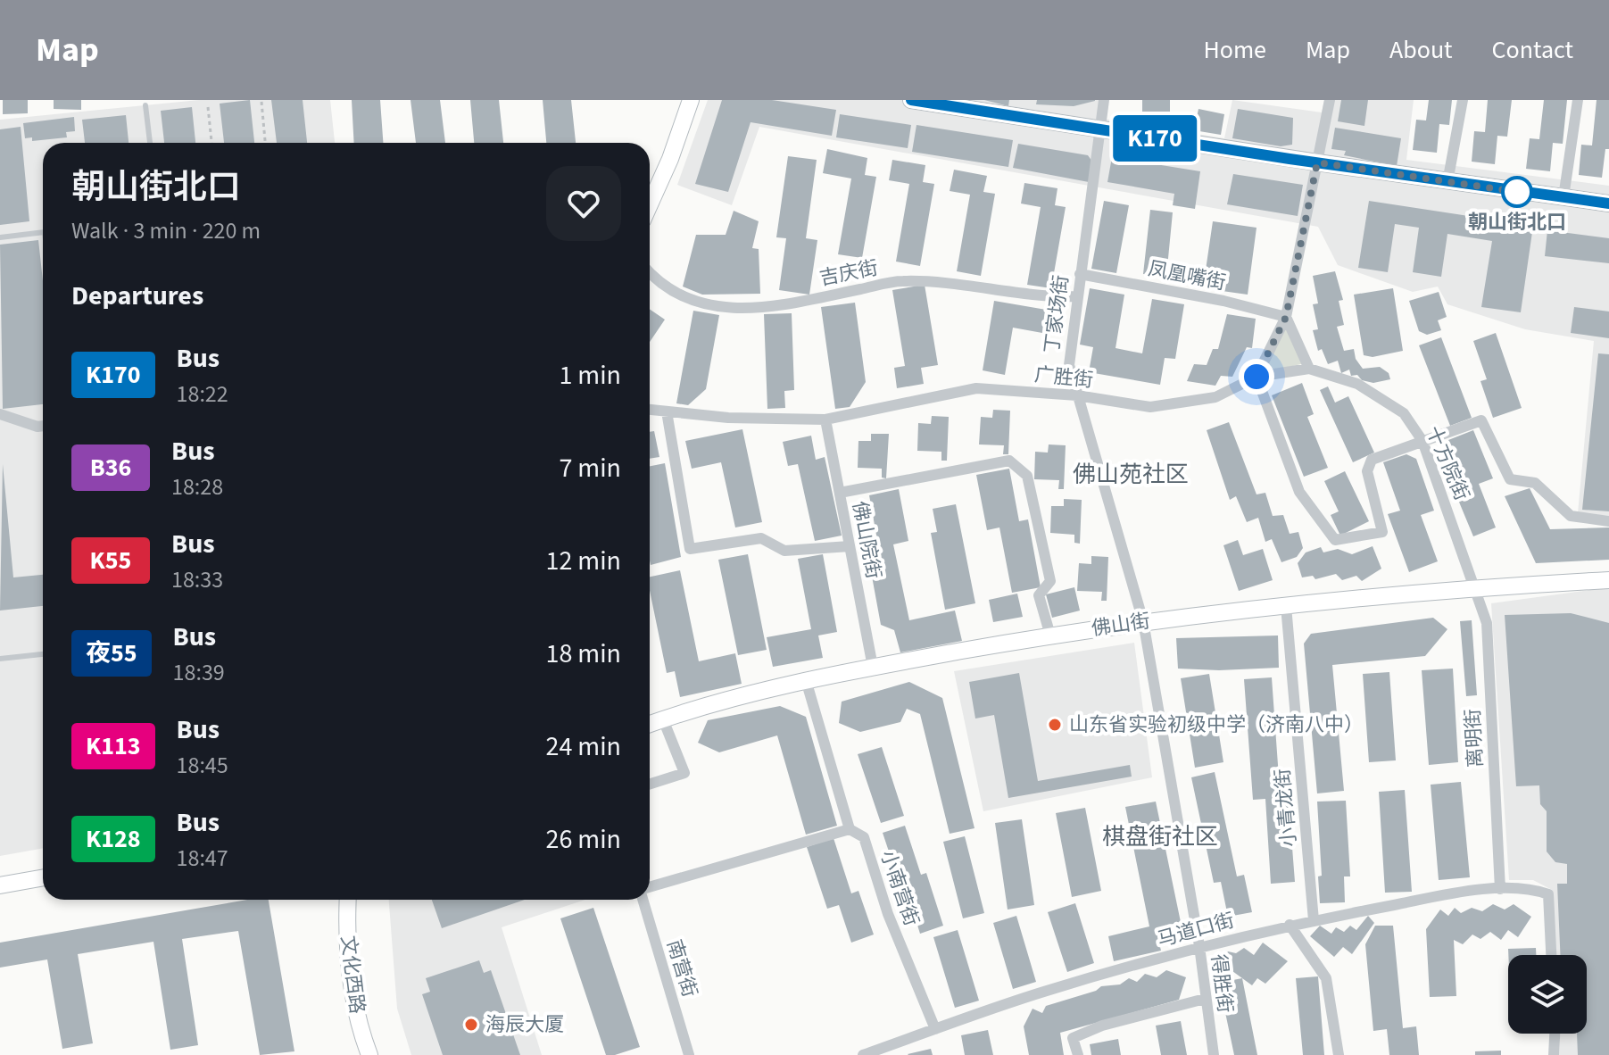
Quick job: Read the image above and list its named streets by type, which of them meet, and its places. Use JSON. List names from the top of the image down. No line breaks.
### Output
{"streets":{"street":["吉庆街","凤凰嘴街","丁家场街","广胜街","十方院街","佛山院街","佛山街","离明街","小青龙街","小南营街","马道口街","南营街","文化西路","得胜街"]},"crossings":[["吉庆街","丁家场街"],["凤凰嘴街","丁家场街"],["丁家场街","广胜街"],["丁家场街","佛山街"],["丁家场街","得胜街"],["广胜街","十方院街"],["广胜街","佛山院街"],["十方院街","佛山街"],["十方院街","离明街"],["佛山院街","佛山街"],["佛山街","离明街"],["佛山街","小青龙街"],["佛山街","小南营街"],["佛山街","得胜街"],["离明街","马道口街"],["小青龙街","马道口街"],["小南营街","马道口街"],["马道口街","得胜街"]],"districts":["佛山苑社区","棋盘街社区"],"places":["朝山街北口","山东省实验初级中学（济南八中）","海辰大厦"],"lines":["bus line K170"],"page":{"header":"Map","nav":["Home","Map","About","Contact"],"on_map":"K170","heading":[["朝山街北口","Walk · 3 min · 220 m"],"Departures"],"list":[{"mark":"K170","name":"Bus","note":"18:22","value":"1 min"},{"mark":"B36","name":"Bus","note":"18:28","value":"7 min"},{"mark":"K55","name":"Bus","note":"18:33","value":"12 min"},{"mark":"夜55","name":"Bus","note":"18:39","value":"18 min"},{"mark":"K113","name":"Bus","note":"18:45","value":"24 min"},{"mark":"K128","name":"Bus","note":"18:47","value":"26 min"}]}}
